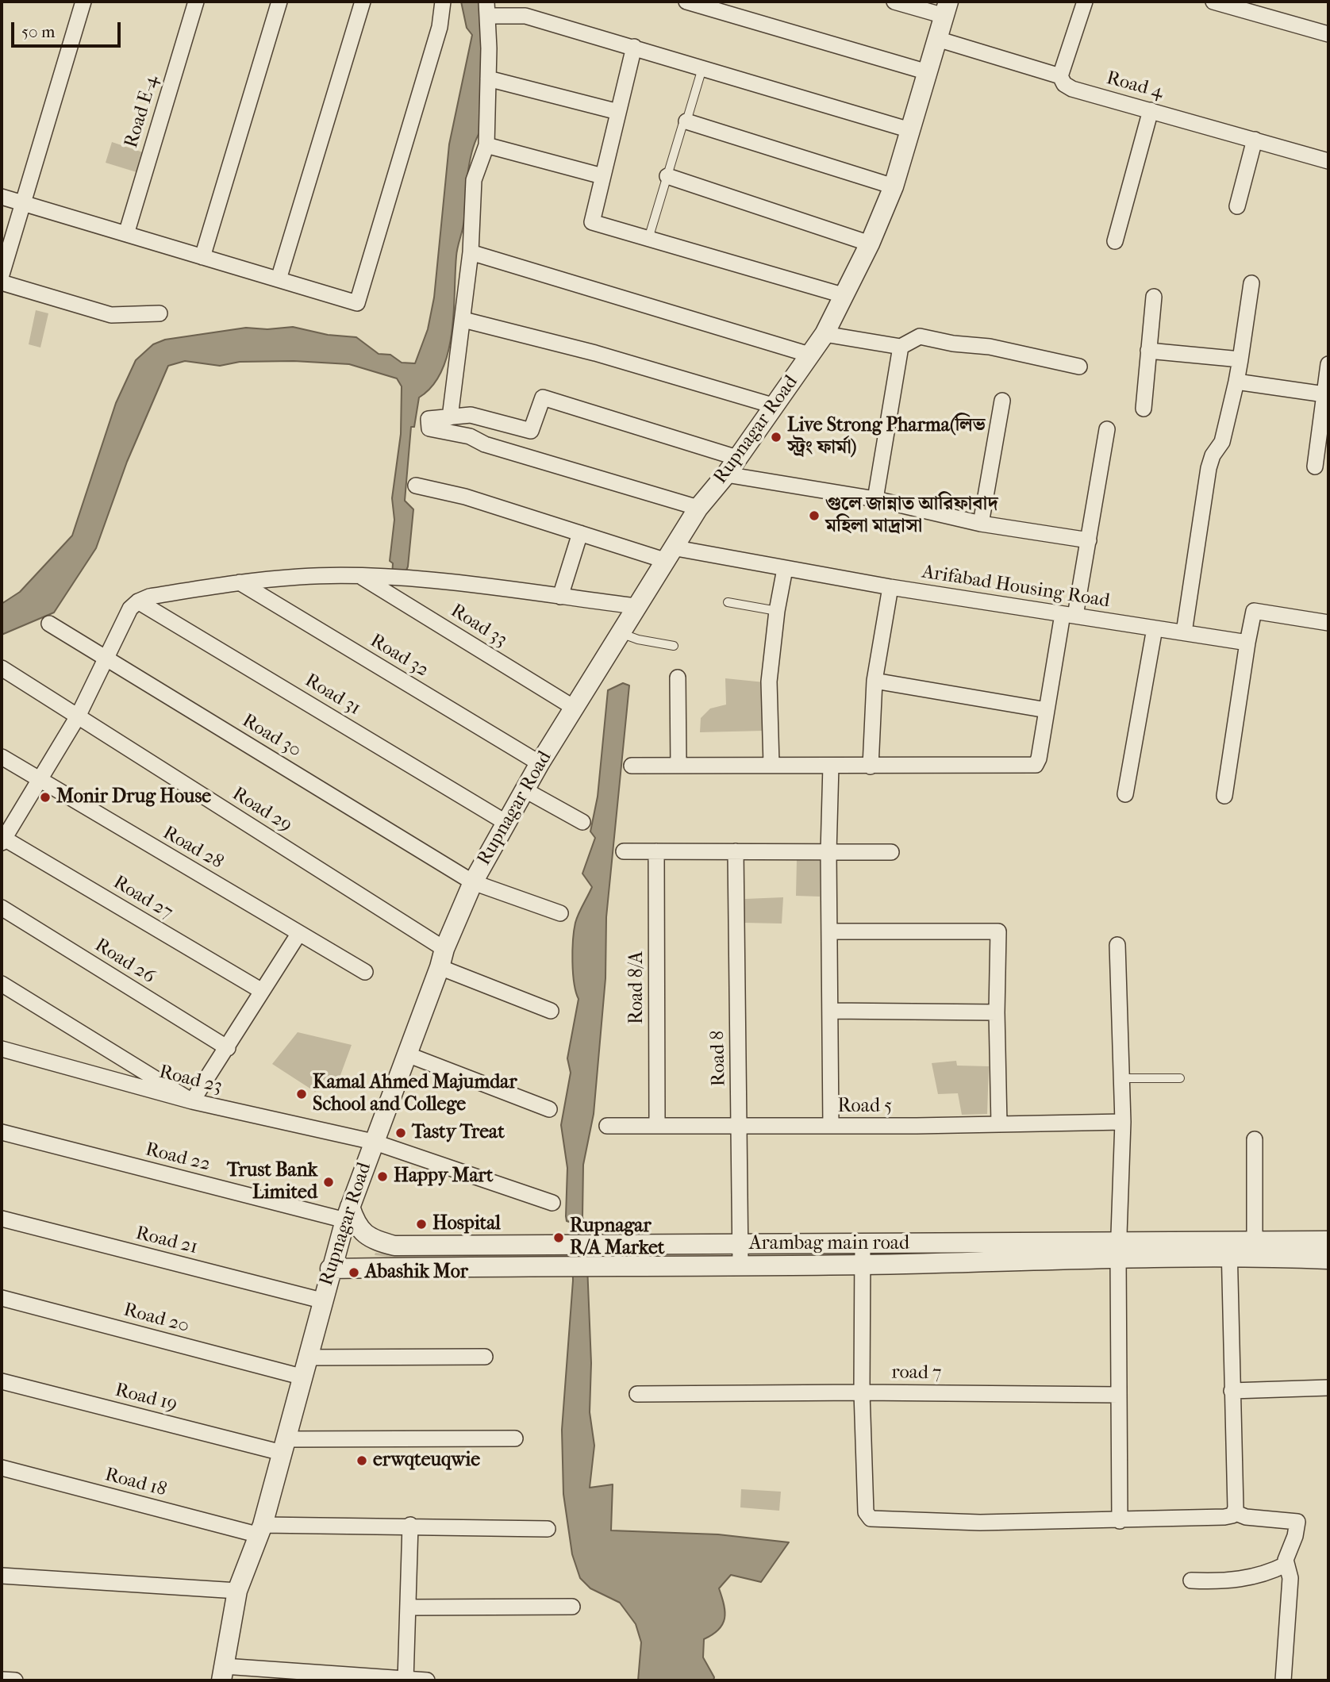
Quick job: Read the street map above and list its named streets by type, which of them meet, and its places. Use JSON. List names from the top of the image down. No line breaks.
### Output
{"streets":{"street":["Road 4","Road E-4","Rupnagar Road","Arifabad Housing Road","Road 33","Road 32","Road 31","Road 30","Road 29","Road 28","Road 27","Road 26","Road 8/A","Road 8","Road 23","Road 5","Road 22","Road 21","Arambag main road","Road 20","road 7","Road 19","Road 18"]},"crossings":[["Road 4","Rupnagar Road"],["Rupnagar Road","Arifabad Housing Road"],["Rupnagar Road","Road 33"],["Rupnagar Road","Road 32"],["Rupnagar Road","Road 31"],["Rupnagar Road","Road 30"],["Rupnagar Road","Road 29"],["Rupnagar Road","Road 23"],["Rupnagar Road","Road 22"],["Rupnagar Road","Road 21"],["Rupnagar Road","Arambag main road"],["Rupnagar Road","Road 20"],["Rupnagar Road","Road 19"],["Rupnagar Road","Road 18"],["Road 8/A","Road 5"],["Road 8","Road 5"],["Road 8","Arambag main road"],["Road 22","Arambag main road"]],"places":["Live Strong Pharma(লিভ স্ট্রং ফার্মা)","গুলে জান্নাত আরিফাবাদ মহিলা মাদ্রাসা","Monir Drug House","Kamal Ahmed Majumdar School and College","Tasty Treat","Happy Mart","Trust Bank Limited","Hospital","Rupnagar R/A Market","Abashik Mor","erwqteuqwie"],"scale_bar":"50 m"}
